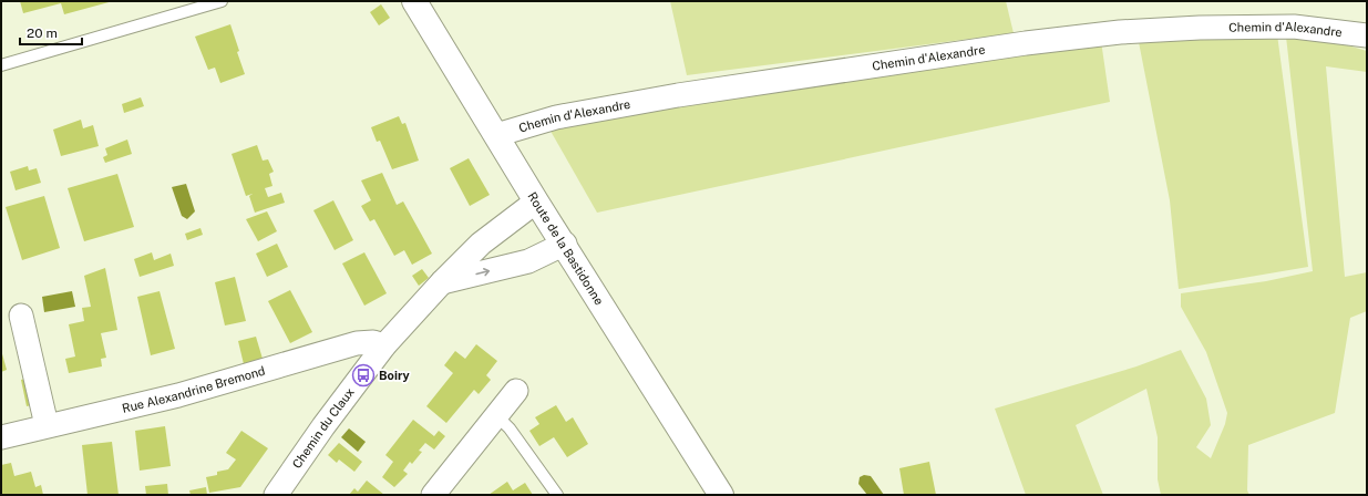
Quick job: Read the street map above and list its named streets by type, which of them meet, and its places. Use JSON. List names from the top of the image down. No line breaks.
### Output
{"streets":{"main road":["Route de la Bastidonne"],"street":["Chemin d'Alexandre","Rue Alexandrine Bremond","Chemin du Claux"]},"crossings":[["Chemin d'Alexandre","Route de la Bastidonne"],["Route de la Bastidonne","Chemin du Claux"],["Rue Alexandrine Bremond","Chemin du Claux"]],"places":{"bus stop":["Boiry"]},"scale_bar":"20 m"}
